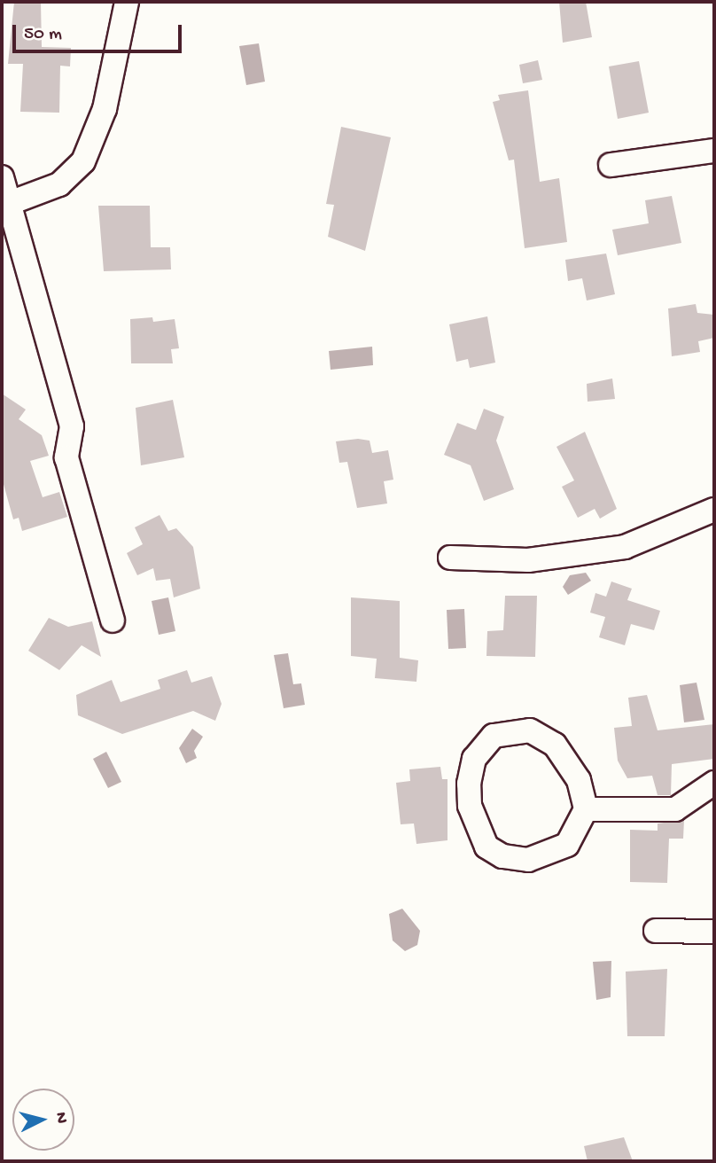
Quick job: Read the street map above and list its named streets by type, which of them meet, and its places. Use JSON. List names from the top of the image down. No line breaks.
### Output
{"scale_bar":"50 m","north":"right"}
